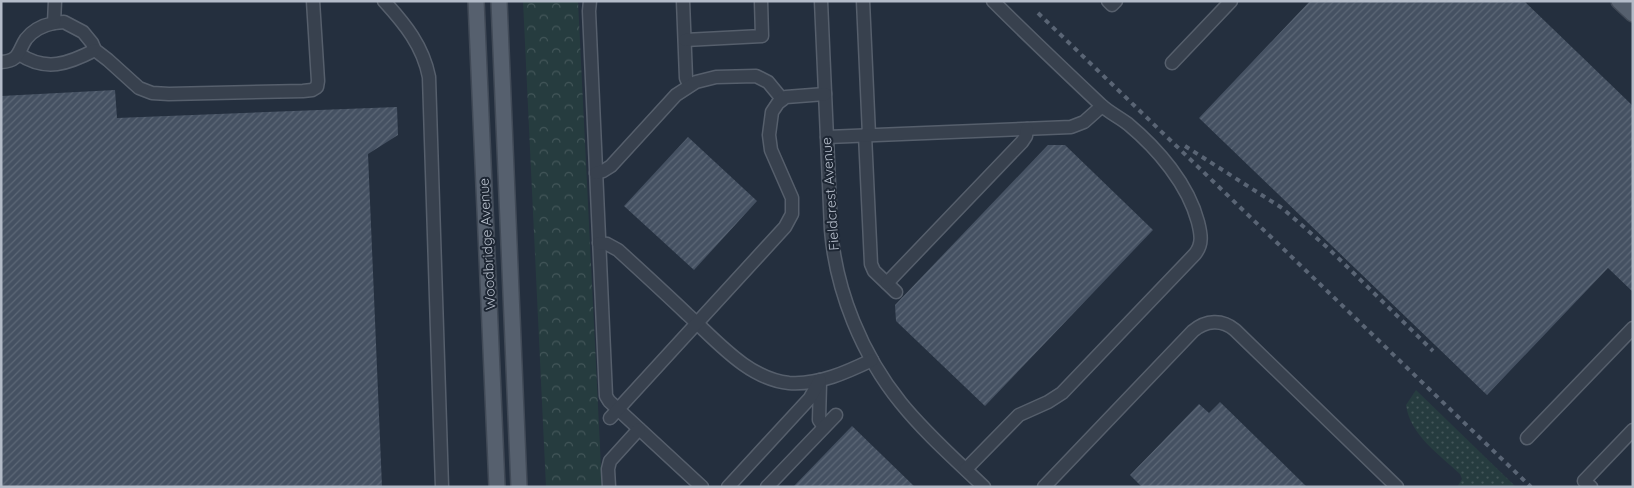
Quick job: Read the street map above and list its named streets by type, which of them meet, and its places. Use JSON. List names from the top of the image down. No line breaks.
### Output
{"streets":{"main road":["Woodbridge Avenue"],"street":["Fieldcrest Avenue"]}}
